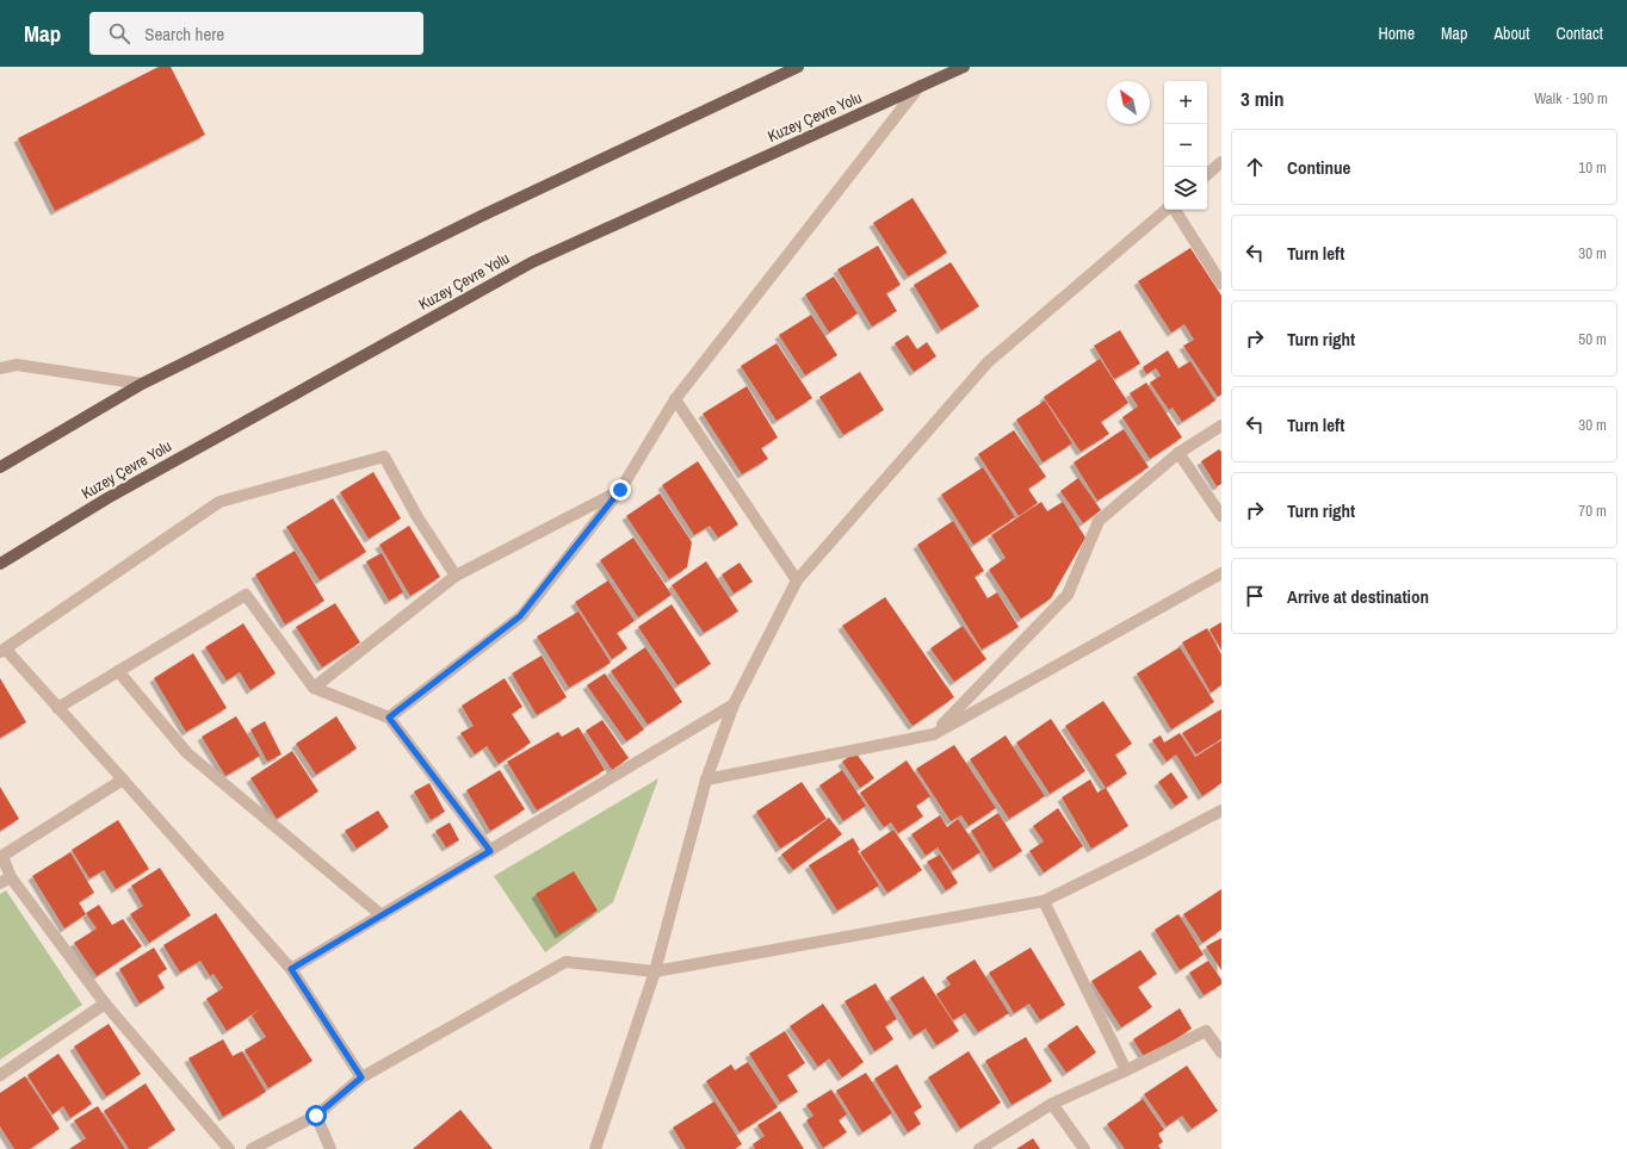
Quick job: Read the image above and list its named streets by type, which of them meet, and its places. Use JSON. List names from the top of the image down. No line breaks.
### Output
{"streets":{"main road":["Kuzey Çevre Yolu"]},"north":"top left","page":{"header":"Map","search":"Search here","nav":["Home","Map","About","Contact"],"heading":["3 min","Walk · 190 m"],"map_buttons":["+","−"],"list":[["Continue","10 m"],["Turn left","30 m"],["Turn right","50 m"],["Turn left","30 m"],["Turn right","70 m"],"Arrive at destination"]}}
